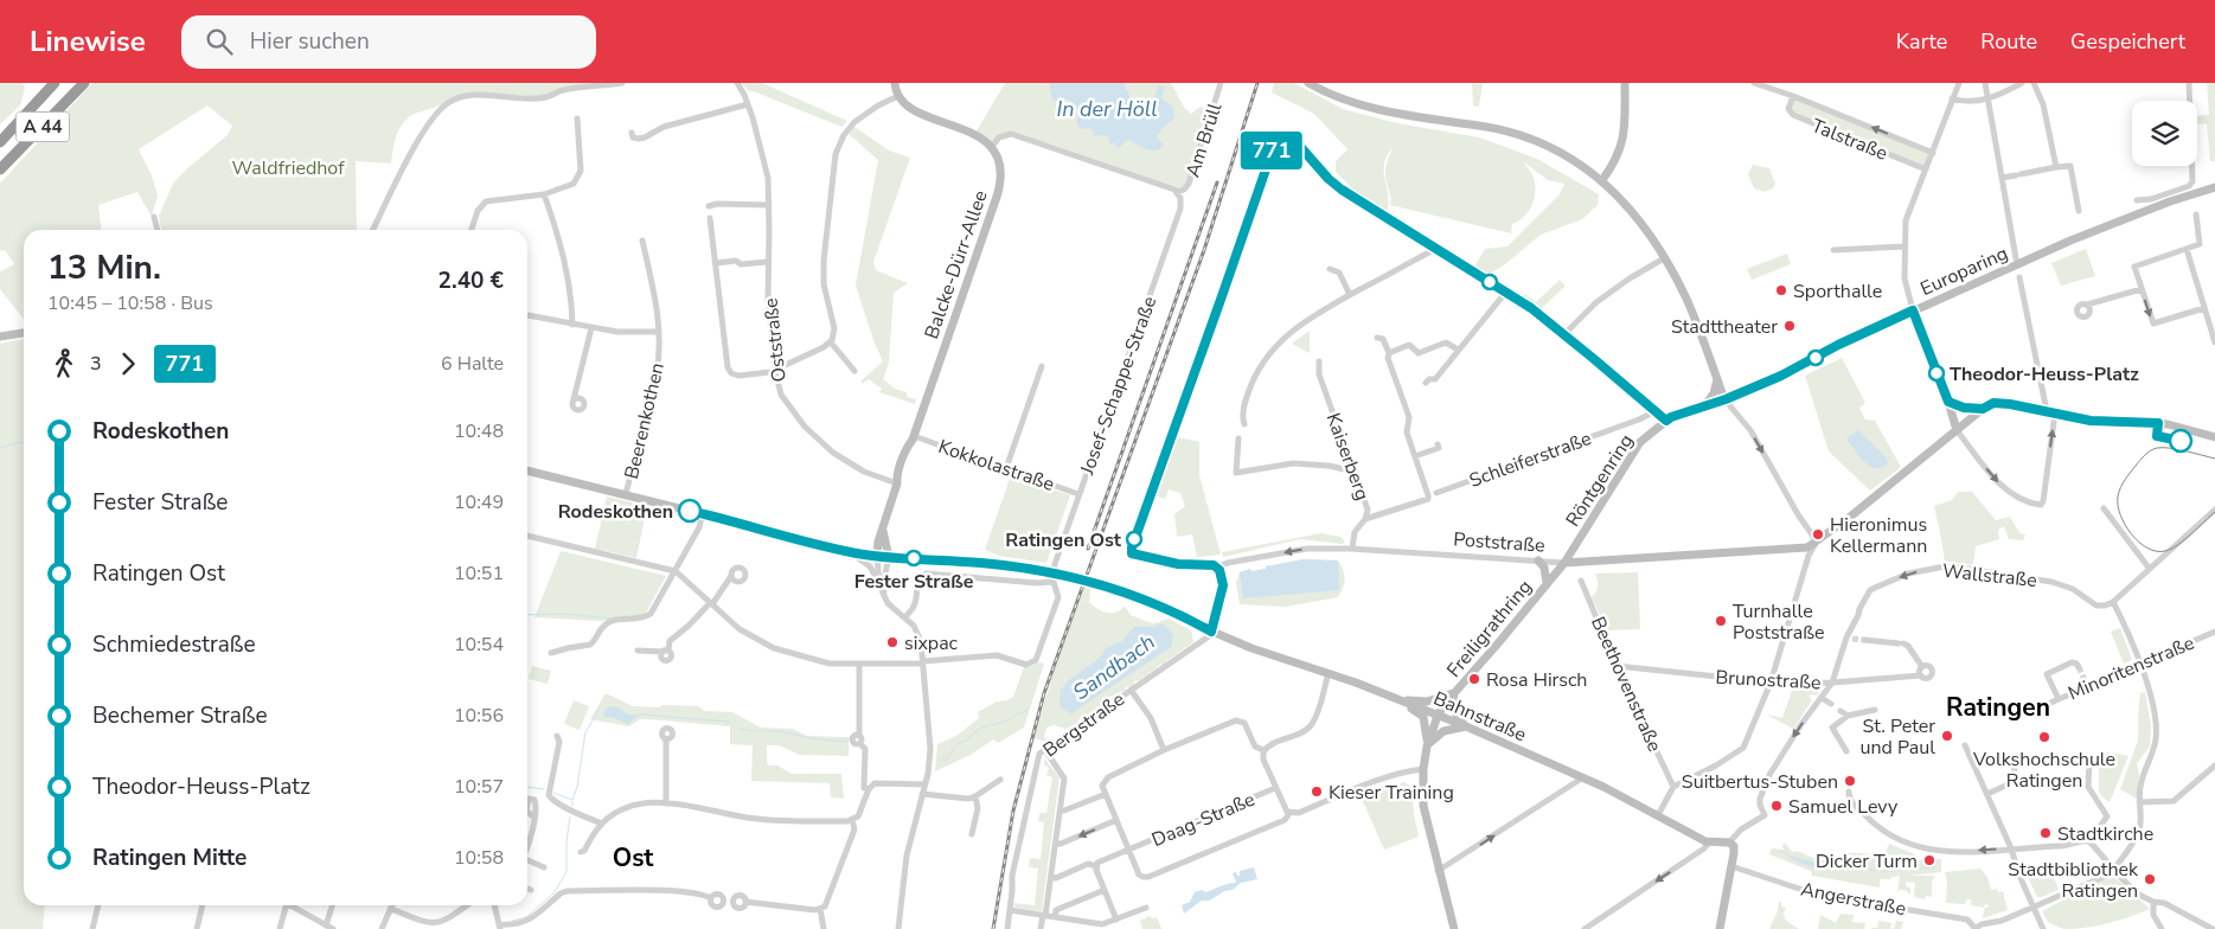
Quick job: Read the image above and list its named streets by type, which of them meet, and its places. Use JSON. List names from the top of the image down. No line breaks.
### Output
{"streets":{"highway":["A 44"],"main road":["Balcke-Dürr-Allee","Europaring","Röntgenring","Poststraße","Freiligrathring","Bahnstraße"],"street":["Talstraße","Am Brüll","Oststraße","Josef-Schappe-Straße","Beerenkothen","Kaiserberg","Schleiferstraße","Kokkolastraße","Wallstraße","Minoritenstraße","Brunostraße","Beethovenstraße","Bergstraße","Daag-Straße","Angerstraße"]},"crossings":[["Am Brüll","Josef-Schappe-Straße"],["Balcke-Dürr-Allee","Oststraße"],["Balcke-Dürr-Allee","Kokkolastraße"],["Balcke-Dürr-Allee","Bahnstraße"],["Europaring","Röntgenring"],["Josef-Schappe-Straße","Kokkolastraße"],["Beerenkothen","Bahnstraße"],["Kaiserberg","Poststraße"],["Röntgenring","Poststraße"],["Röntgenring","Freiligrathring"],["Poststraße","Freiligrathring"],["Wallstraße","Brunostraße"],["Wallstraße","Bahnstraße"],["Freiligrathring","Bahnstraße"],["Brunostraße","Beethovenstraße"],["Bahnstraße","Bergstraße"]],"one_way":["Wallstraße"],"districts":["Ratingen","Ost"],"water":["In der Höll","Sandbach"],"parks":["Waldfriedhof"],"places":["Sporthalle","Stadttheater","Theodor-Heuss-Platz","Rodeskothen","Hieronimus Kellermann","Ratingen Ost","Fester Straße","Turnhalle Poststraße","sixpac","Rosa Hirsch","St. Peter und Paul","Volkshochschule Ratingen","Suitbertus-Stuben","Kieser Training","Samuel Levy","Stadtkirche","Dicker Turm","Stadtbibliothek Ratingen"],"lines":["bus line 771"],"page":{"header":"Linewise","search":"Hier suchen","nav":["Karte","Route","Gespeichert"],"on_map":"771","heading":["13 Min.","10:45 – 10:58 · Bus","2.40 €"],"legs":["3","771","6 Halte"],"list":[{"name":"Rodeskothen","value":"10:48"},{"name":"Fester Straße","value":"10:49"},{"name":"Ratingen Ost","value":"10:51"},{"name":"Schmiedestraße","value":"10:54"},{"name":"Bechemer Straße","value":"10:56"},{"name":"Theodor-Heuss-Platz","value":"10:57"},{"name":"Ratingen Mitte","value":"10:58"}]}}
